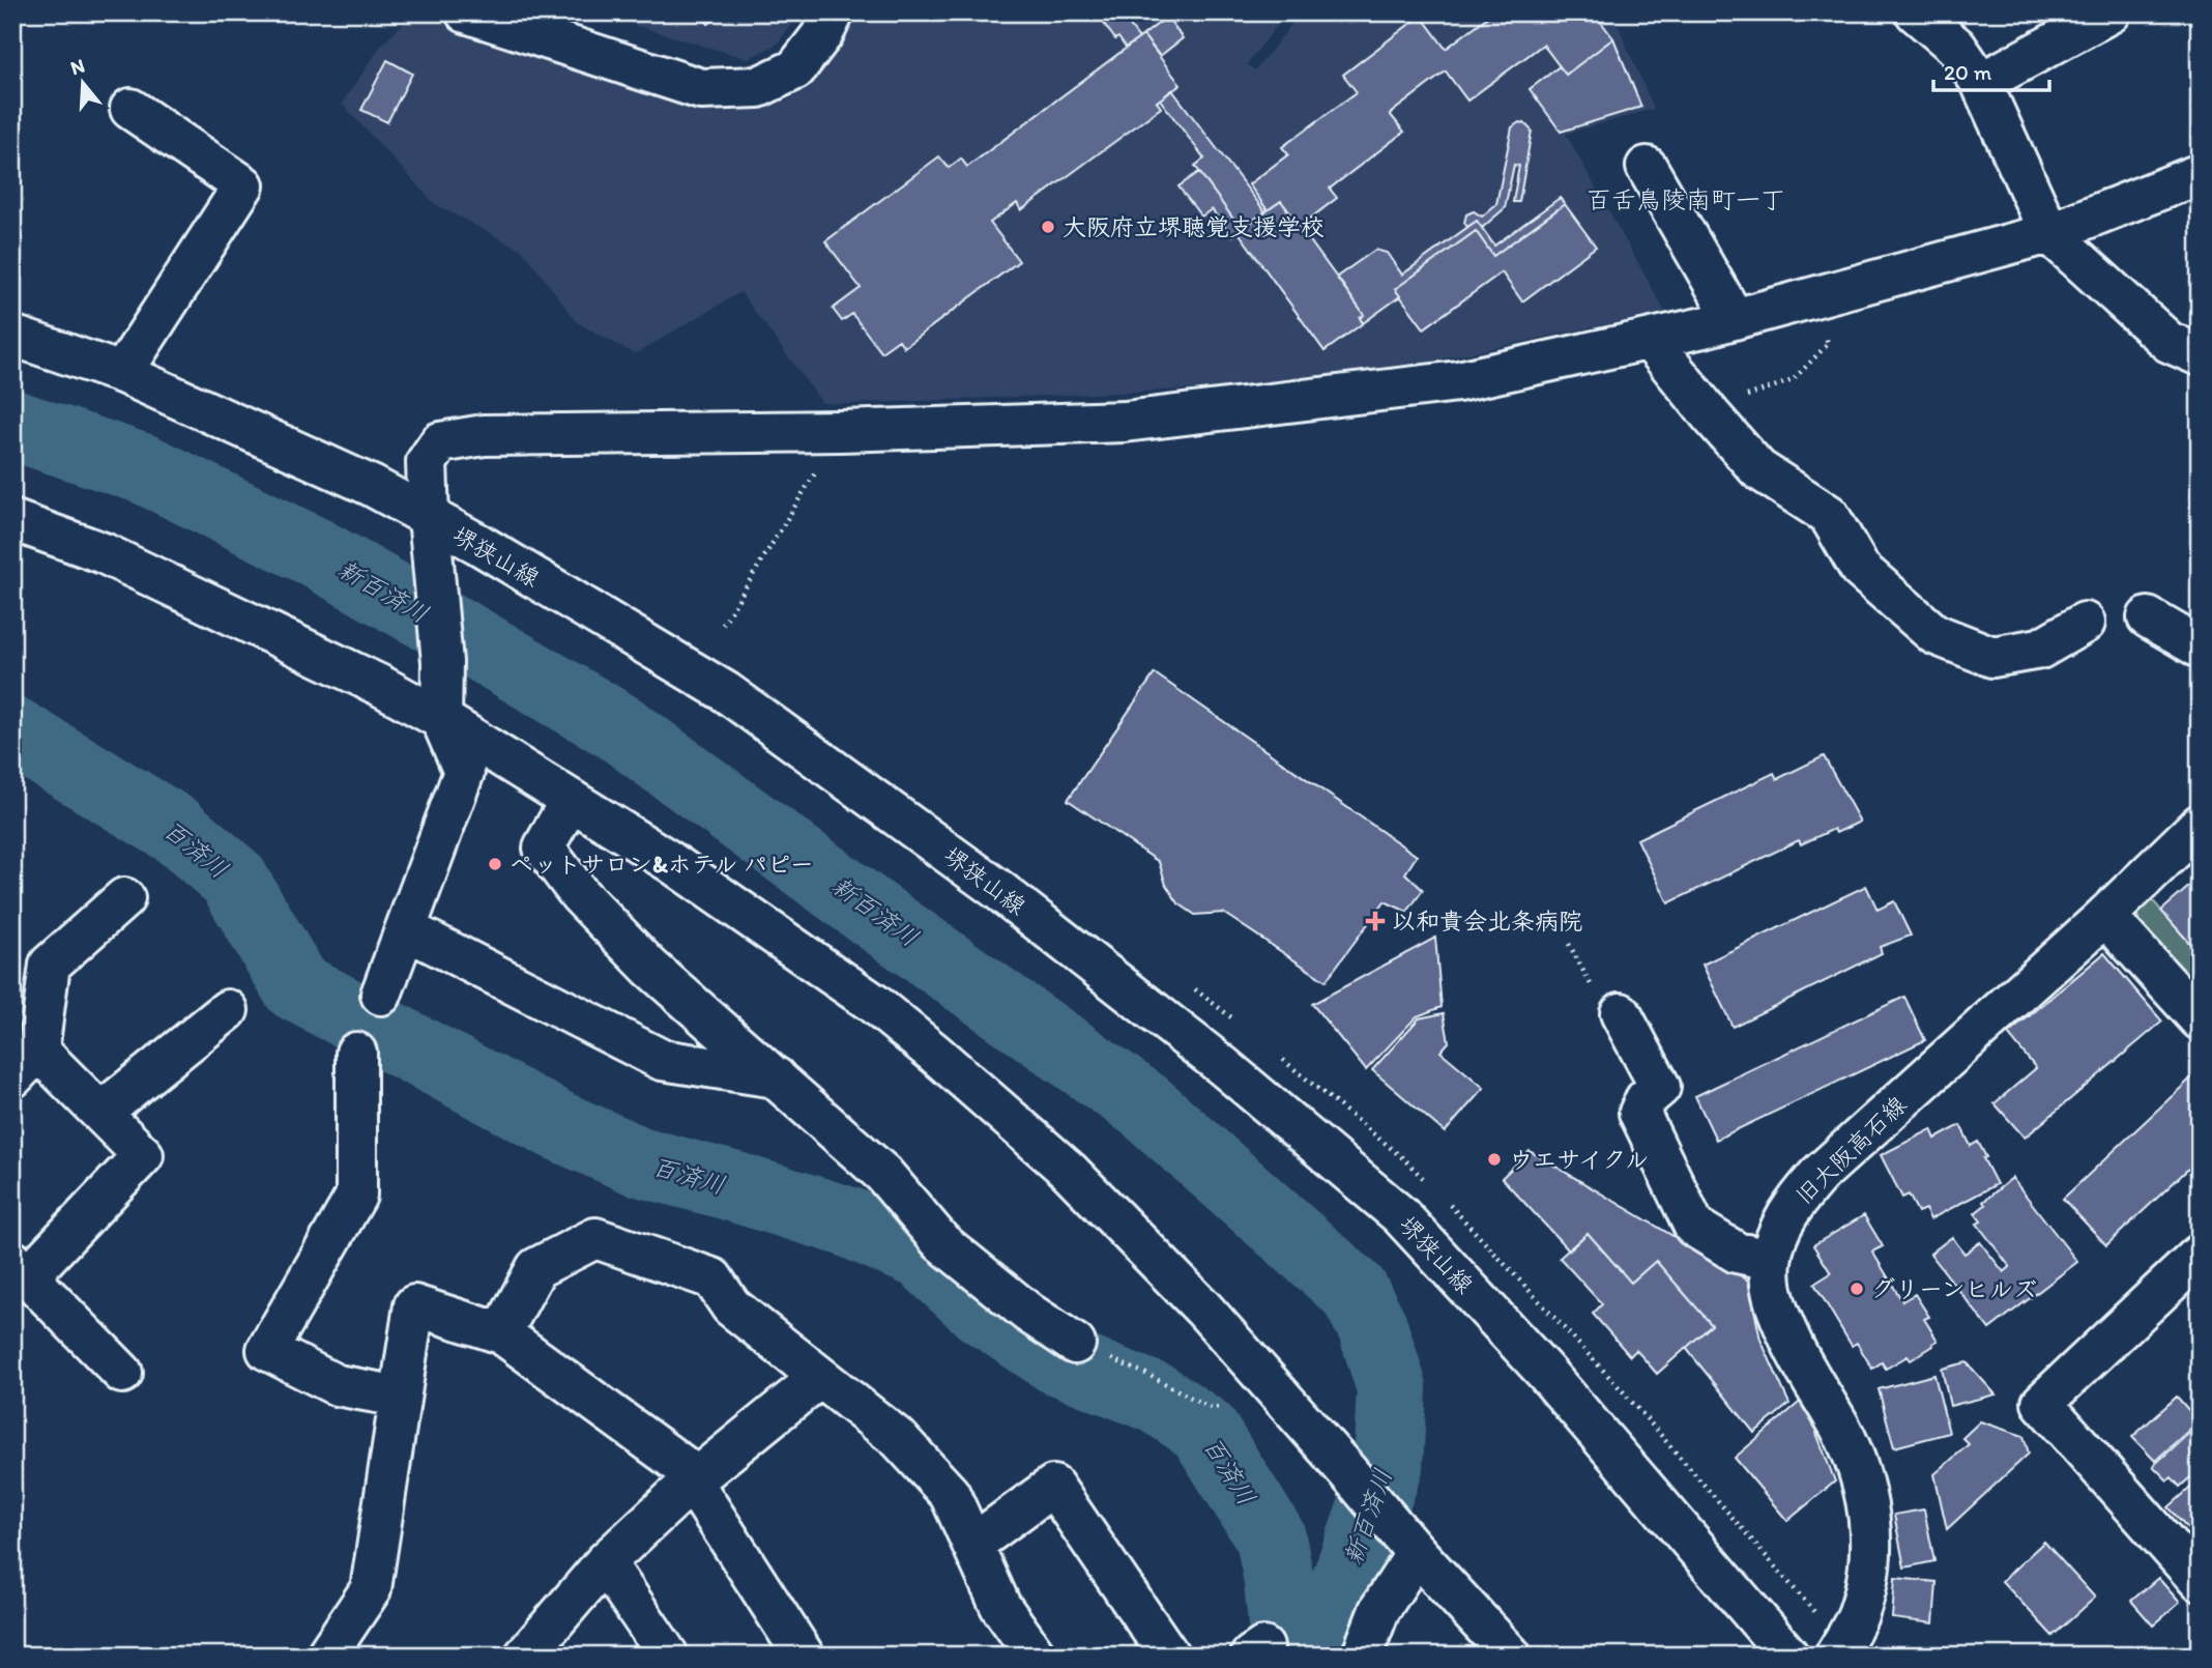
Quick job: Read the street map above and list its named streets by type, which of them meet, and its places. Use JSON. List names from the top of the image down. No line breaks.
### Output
{"streets":{"street":["堺狭山線","旧大阪高石線"]},"districts":["百舌鳥陵南町一丁"],"water":["新百済川","百済川"],"places":{"other":["大阪府立堺聴覚支援学校","ペットサロン&ホテル パピー","ウエサイクル","グリーンヒルズ"],"health":["以和貴会北条病院"]},"scale_bar":"20 m","north":"top"}
